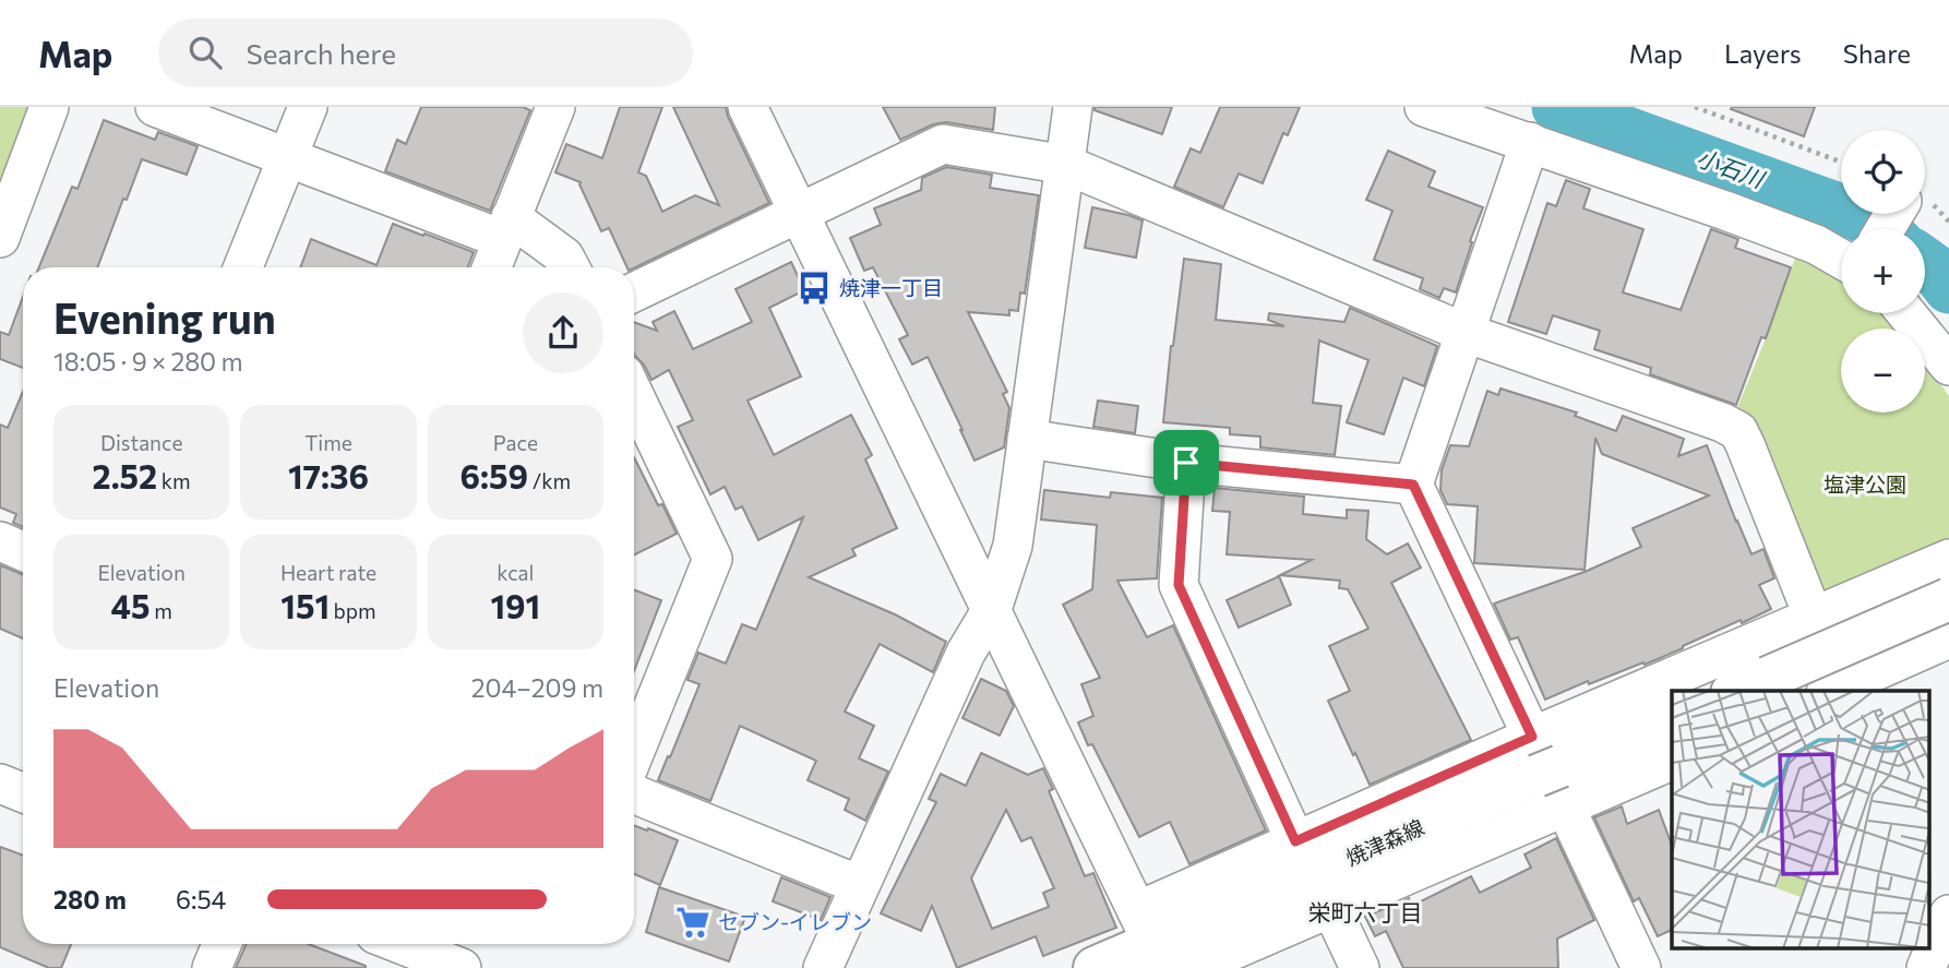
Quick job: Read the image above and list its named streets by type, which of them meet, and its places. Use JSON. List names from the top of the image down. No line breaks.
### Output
{"streets":{"main road":["焼津森線"]},"districts":["栄町六丁目"],"water":["小石川"],"parks":["塩津公園"],"places":{"bus stop":["焼津一丁目"],"supermarket":["セブン-イレブン"]},"page":{"header":"Map","search":"Search here","nav":["Map","Layers","Share"],"map_buttons":["+","−"],"heading":["Evening run","18:05 · 9 × 280 m"],"stats":[["Distance","2.52 km"],["Time","17:36"],["Pace","6:59 /km"],["Elevation","45 m"],["Heart rate","151 bpm"],["kcal","191"]],"chart":["Elevation","204–209 m"],"list":[{"name":"280 m","note":"6:54"}]}}
